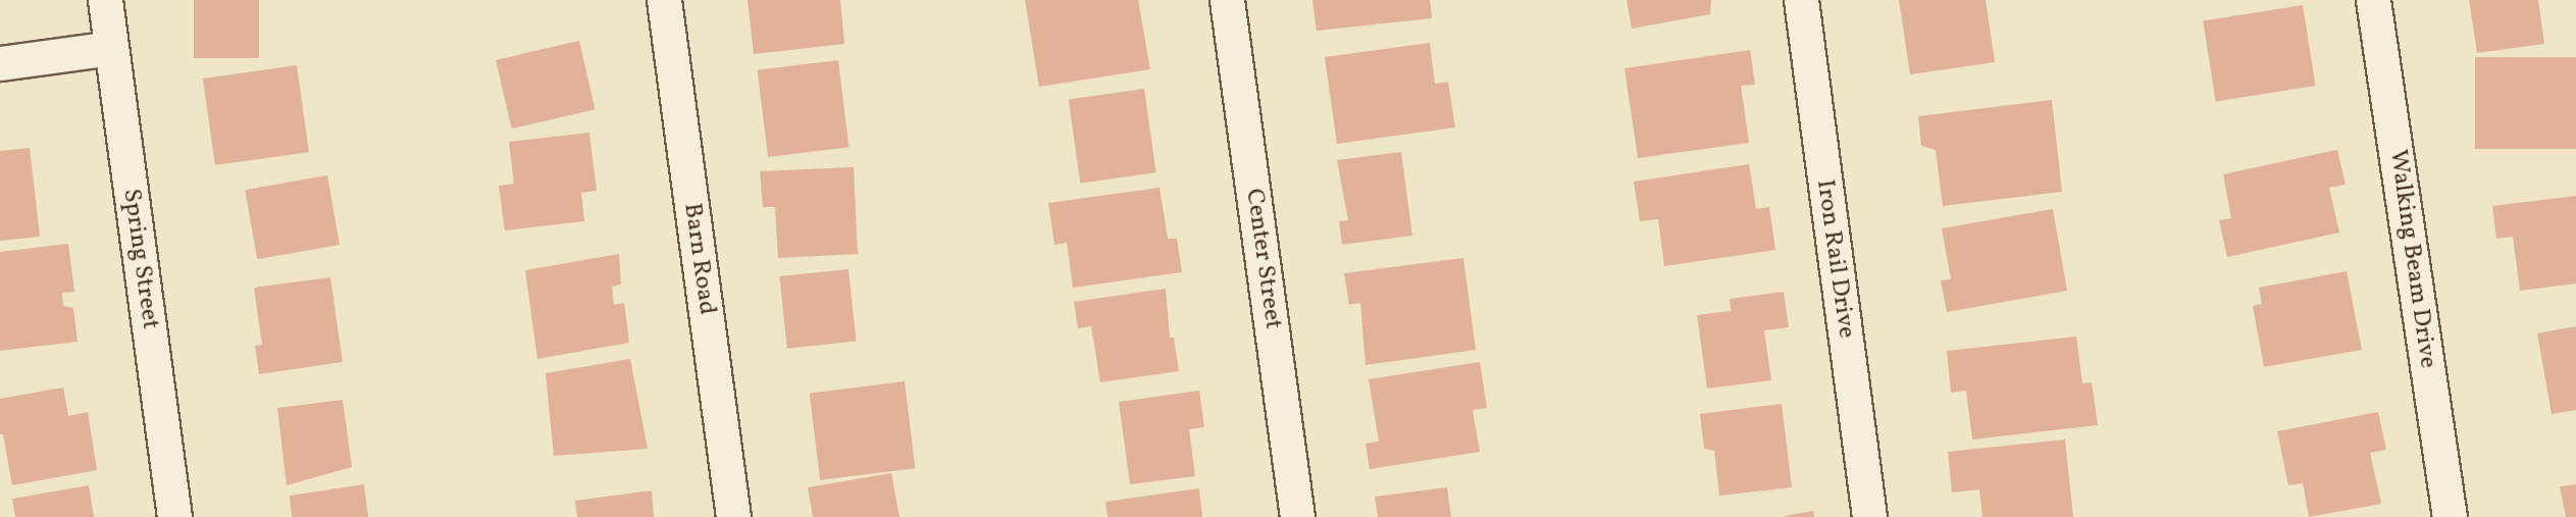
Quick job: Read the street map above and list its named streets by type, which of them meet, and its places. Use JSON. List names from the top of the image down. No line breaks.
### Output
{"streets":{"street":["Spring Street","Barn Road","Center Street","Iron Rail Drive","Walking Beam Drive"]}}
